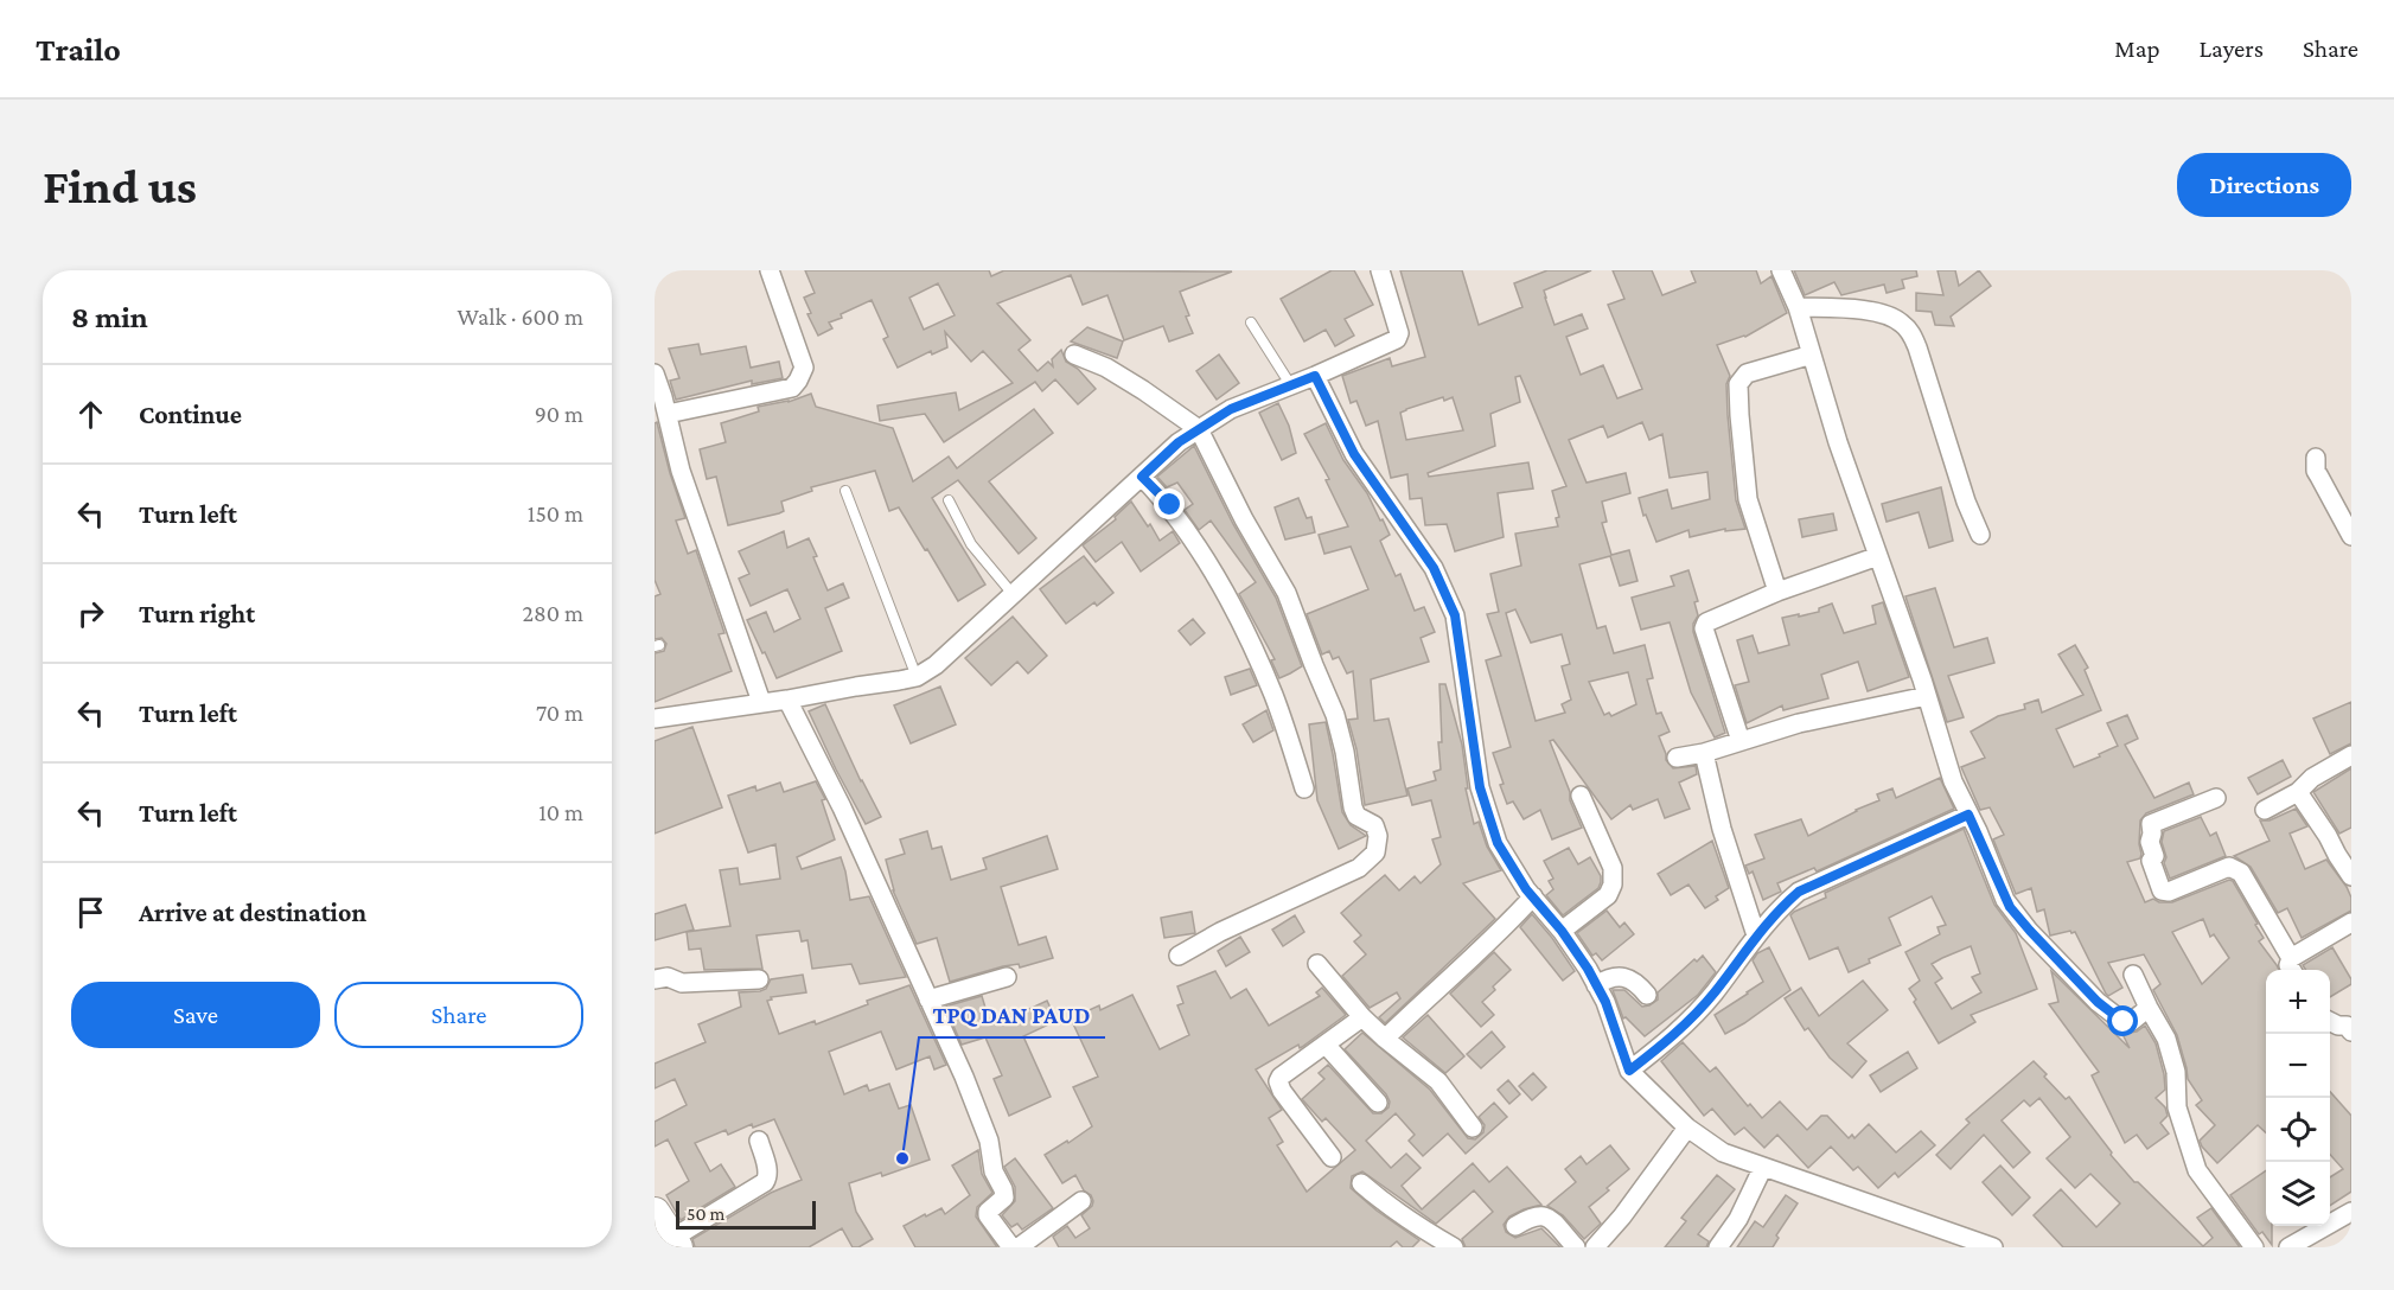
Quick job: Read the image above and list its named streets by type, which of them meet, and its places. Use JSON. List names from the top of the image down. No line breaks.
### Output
{"places":["TPQ DAN PAUD"],"scale_bar":"50 m","page":{"header":"Trailo","nav":["Map","Layers","Share"],"buttons":["Directions",["Save","Share"]],"title":"Find us","heading":["8 min","Walk · 600 m"],"list":[["Continue","90 m"],["Turn left","150 m"],["Turn right","280 m"],["Turn left","70 m"],["Turn left","10 m"],"Arrive at destination"],"map_buttons":["+","−"],"scale":"50 m"}}
